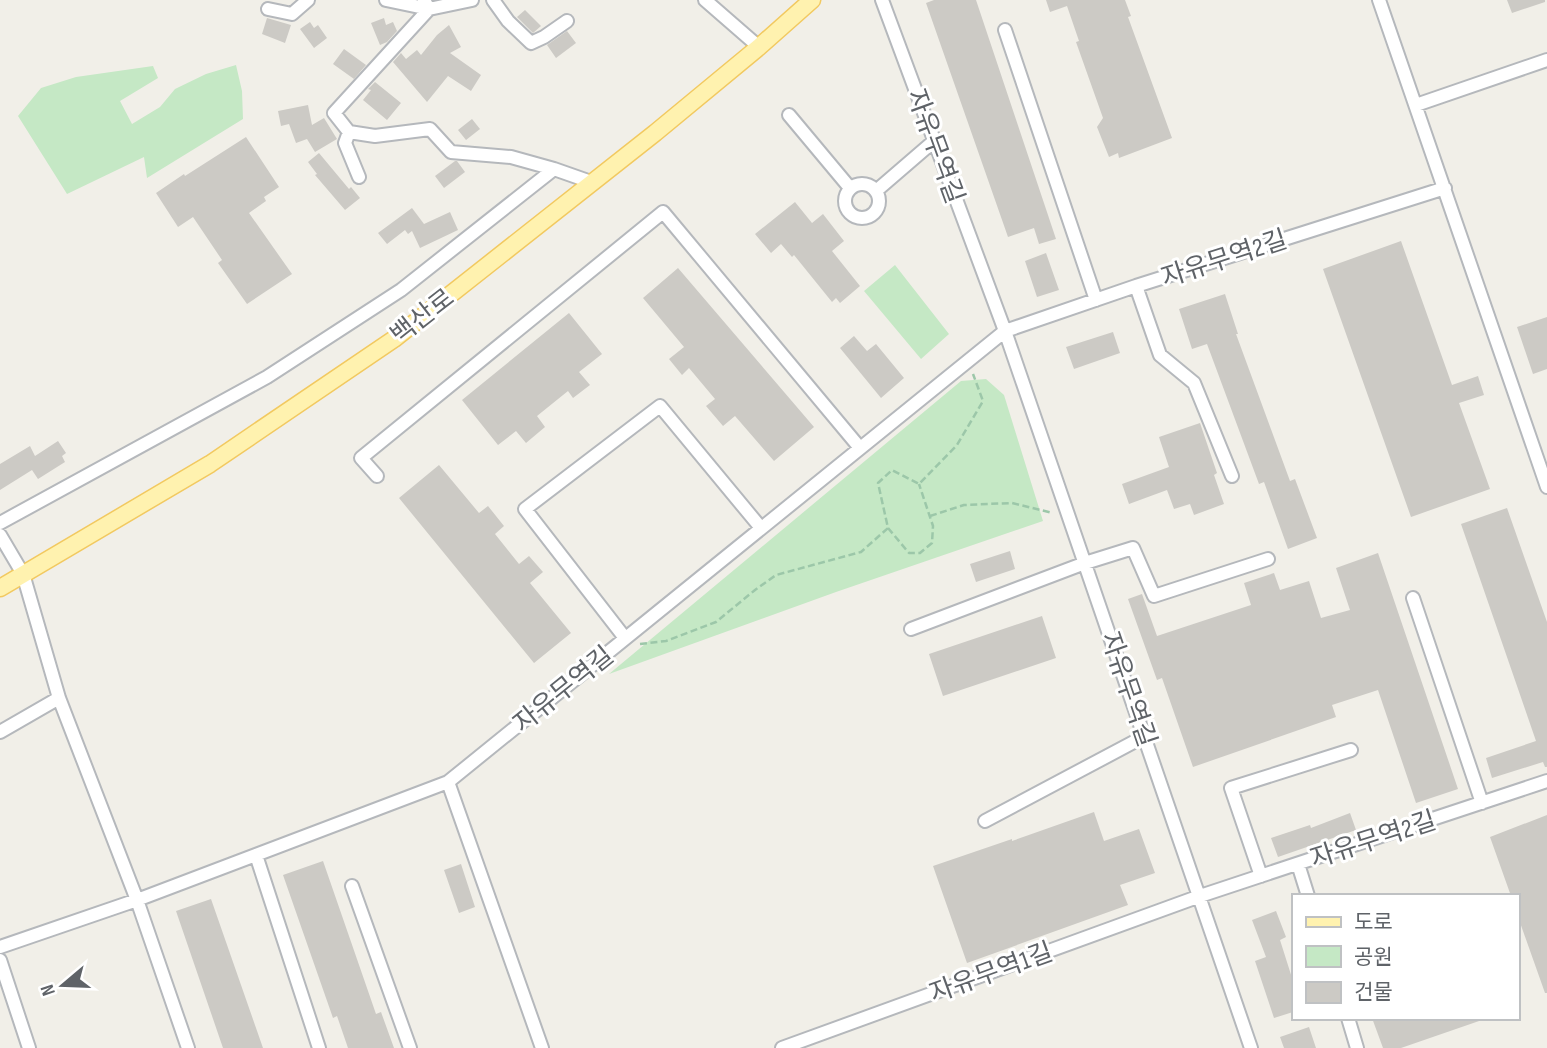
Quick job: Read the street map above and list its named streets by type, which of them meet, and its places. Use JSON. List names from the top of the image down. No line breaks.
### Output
{"streets":{"main road":["백산로"],"street":["자유무역길","자유무역2길","자유무역1길"]},"crossings":[["자유무역길","자유무역2길"],["자유무역길","자유무역1길"],["자유무역2길","자유무역1길"]],"legend":["도로","공원","건물"],"north":"left"}
